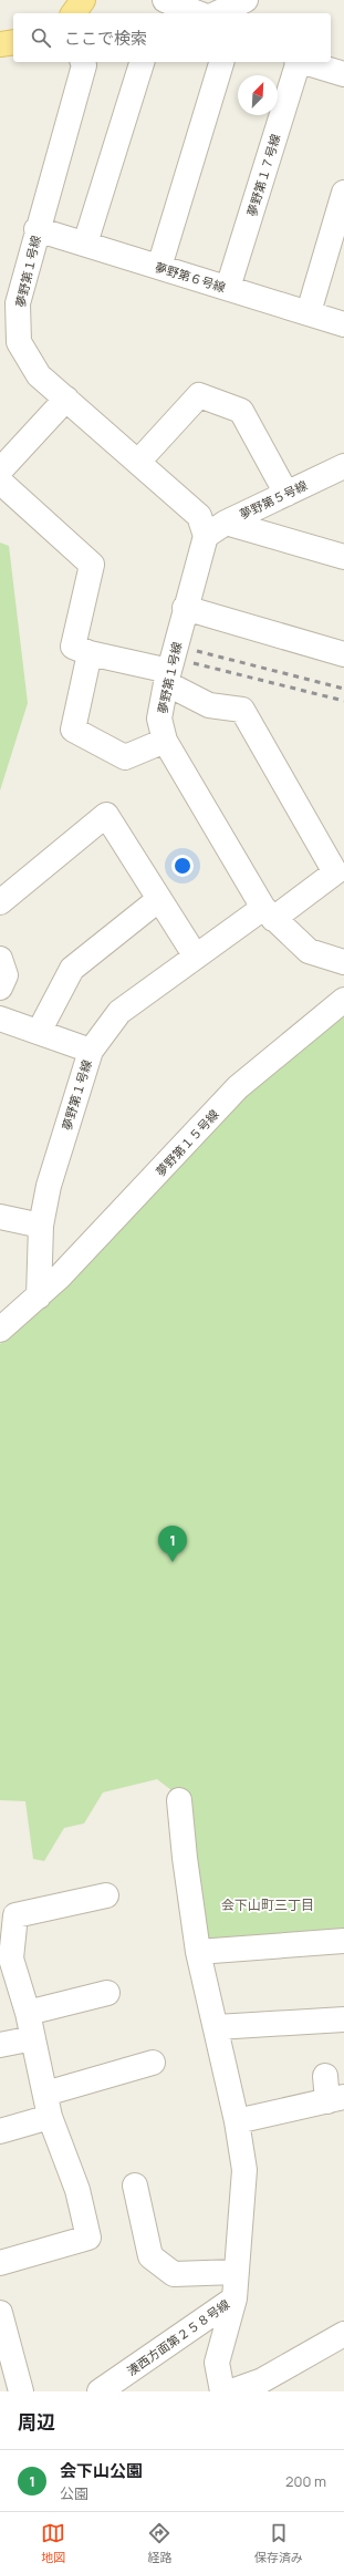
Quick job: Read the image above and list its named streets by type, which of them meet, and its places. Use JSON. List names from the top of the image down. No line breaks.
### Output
{"streets":{"street":["夢野第１７号線","夢野第１号線","夢野第６号線","夢野第５号線","夢野第１５号線","湊西方面第２５８号線"]},"crossings":[["夢野第１７号線","夢野第６号線"],["夢野第１号線","夢野第６号線"],["夢野第１号線","夢野第５号線"],["夢野第１号線","夢野第１５号線"]],"districts":["会下山町三丁目"],"north":"top right","page":{"search":"ここで検索","pins":"1","heading":"周辺","list":[{"mark":"1","name":"会下山公園","note":"公園","value":"200 m"}],"nav":["地図","経路","保存済み"]}}
